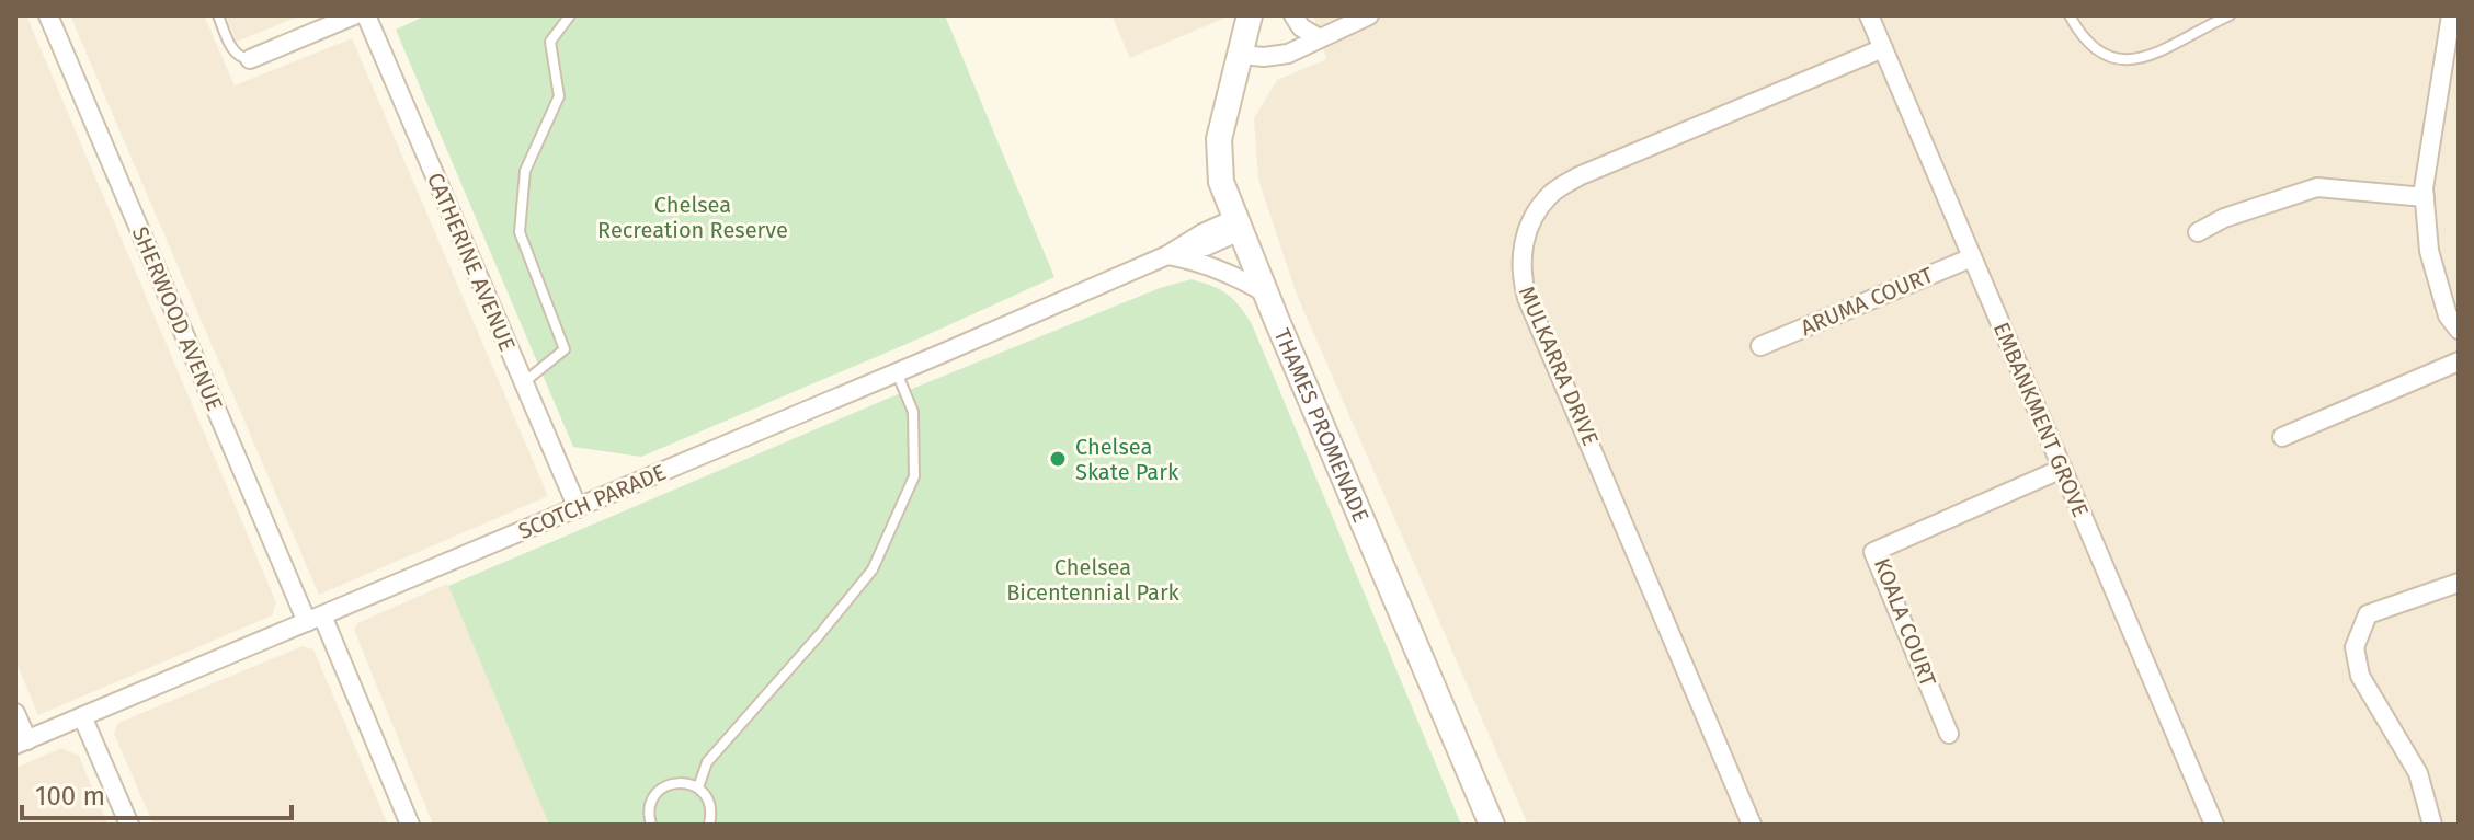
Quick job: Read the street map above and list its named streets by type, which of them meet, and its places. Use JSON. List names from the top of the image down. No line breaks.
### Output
{"streets":{"main road":["THAMES PROMENADE"],"street":["CATHERINE AVENUE","ARUMA COURT","SHERWOOD AVENUE","MULKARRA DRIVE","EMBANKMENT GROVE","SCOTCH PARADE","KOALA COURT"]},"crossings":[["CATHERINE AVENUE","SCOTCH PARADE"],["ARUMA COURT","EMBANKMENT GROVE"],["SHERWOOD AVENUE","SCOTCH PARADE"],["MULKARRA DRIVE","EMBANKMENT GROVE"],["EMBANKMENT GROVE","KOALA COURT"],["THAMES PROMENADE","SCOTCH PARADE"]],"parks":["Chelsea Recreation Reserve","Chelsea Bicentennial Park"],"places":["Chelsea Skate Park"],"scale_bar":"100 m"}
